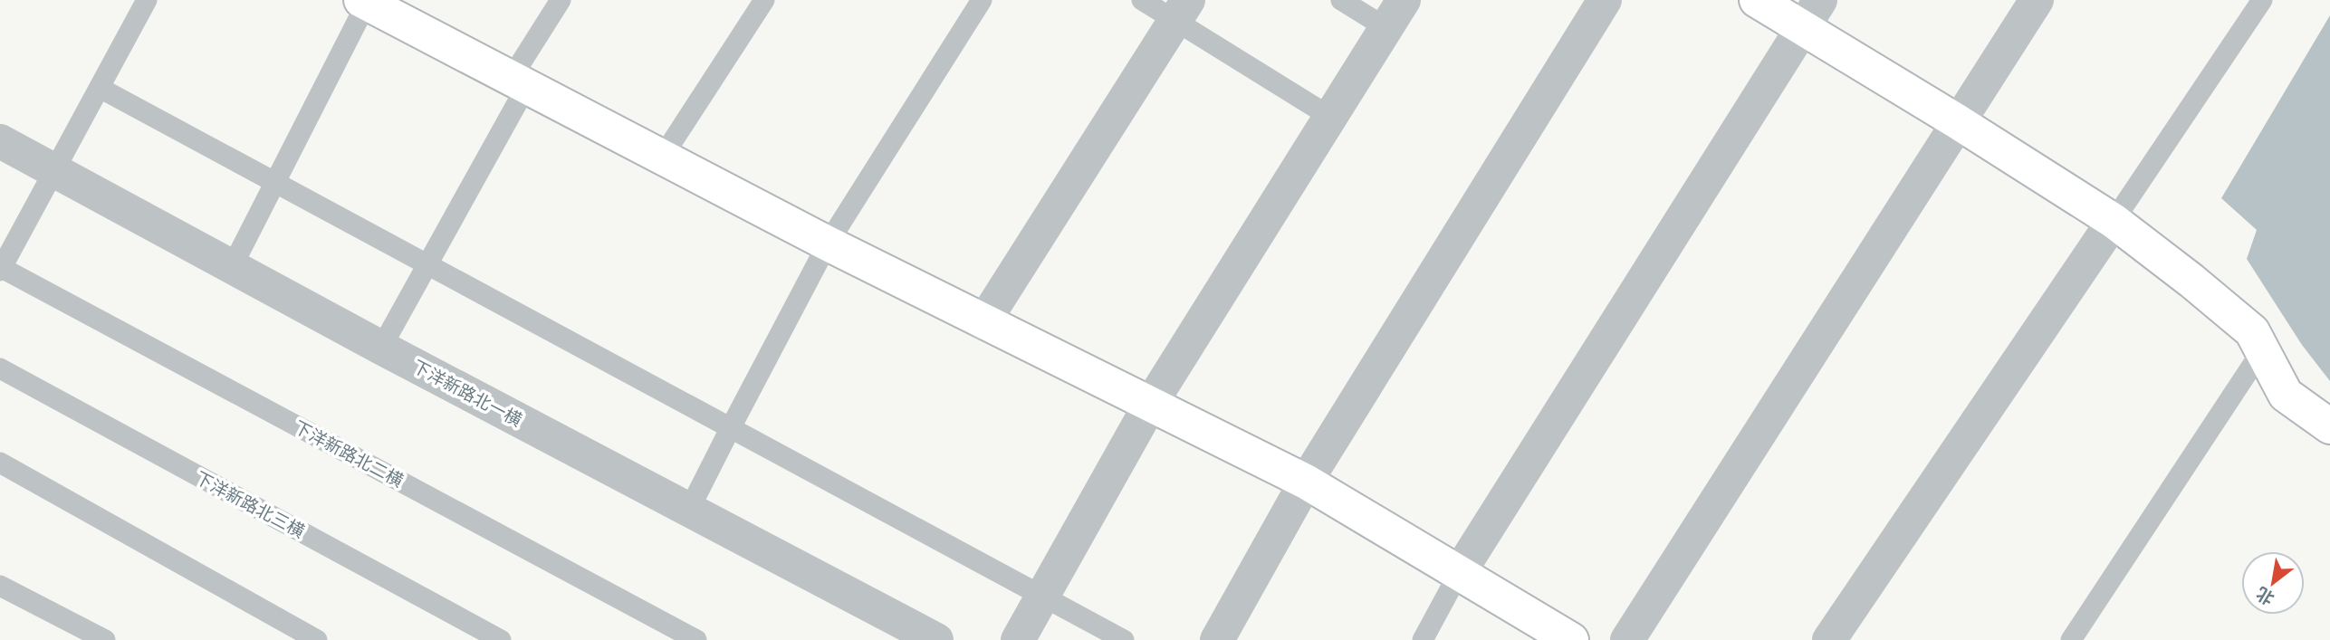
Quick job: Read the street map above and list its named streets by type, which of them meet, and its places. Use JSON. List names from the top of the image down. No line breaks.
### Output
{"streets":{"street":["下洋新路北一横"],"lane":["下洋新路北二横","下洋新路北三横"]},"north":"bottom left"}
